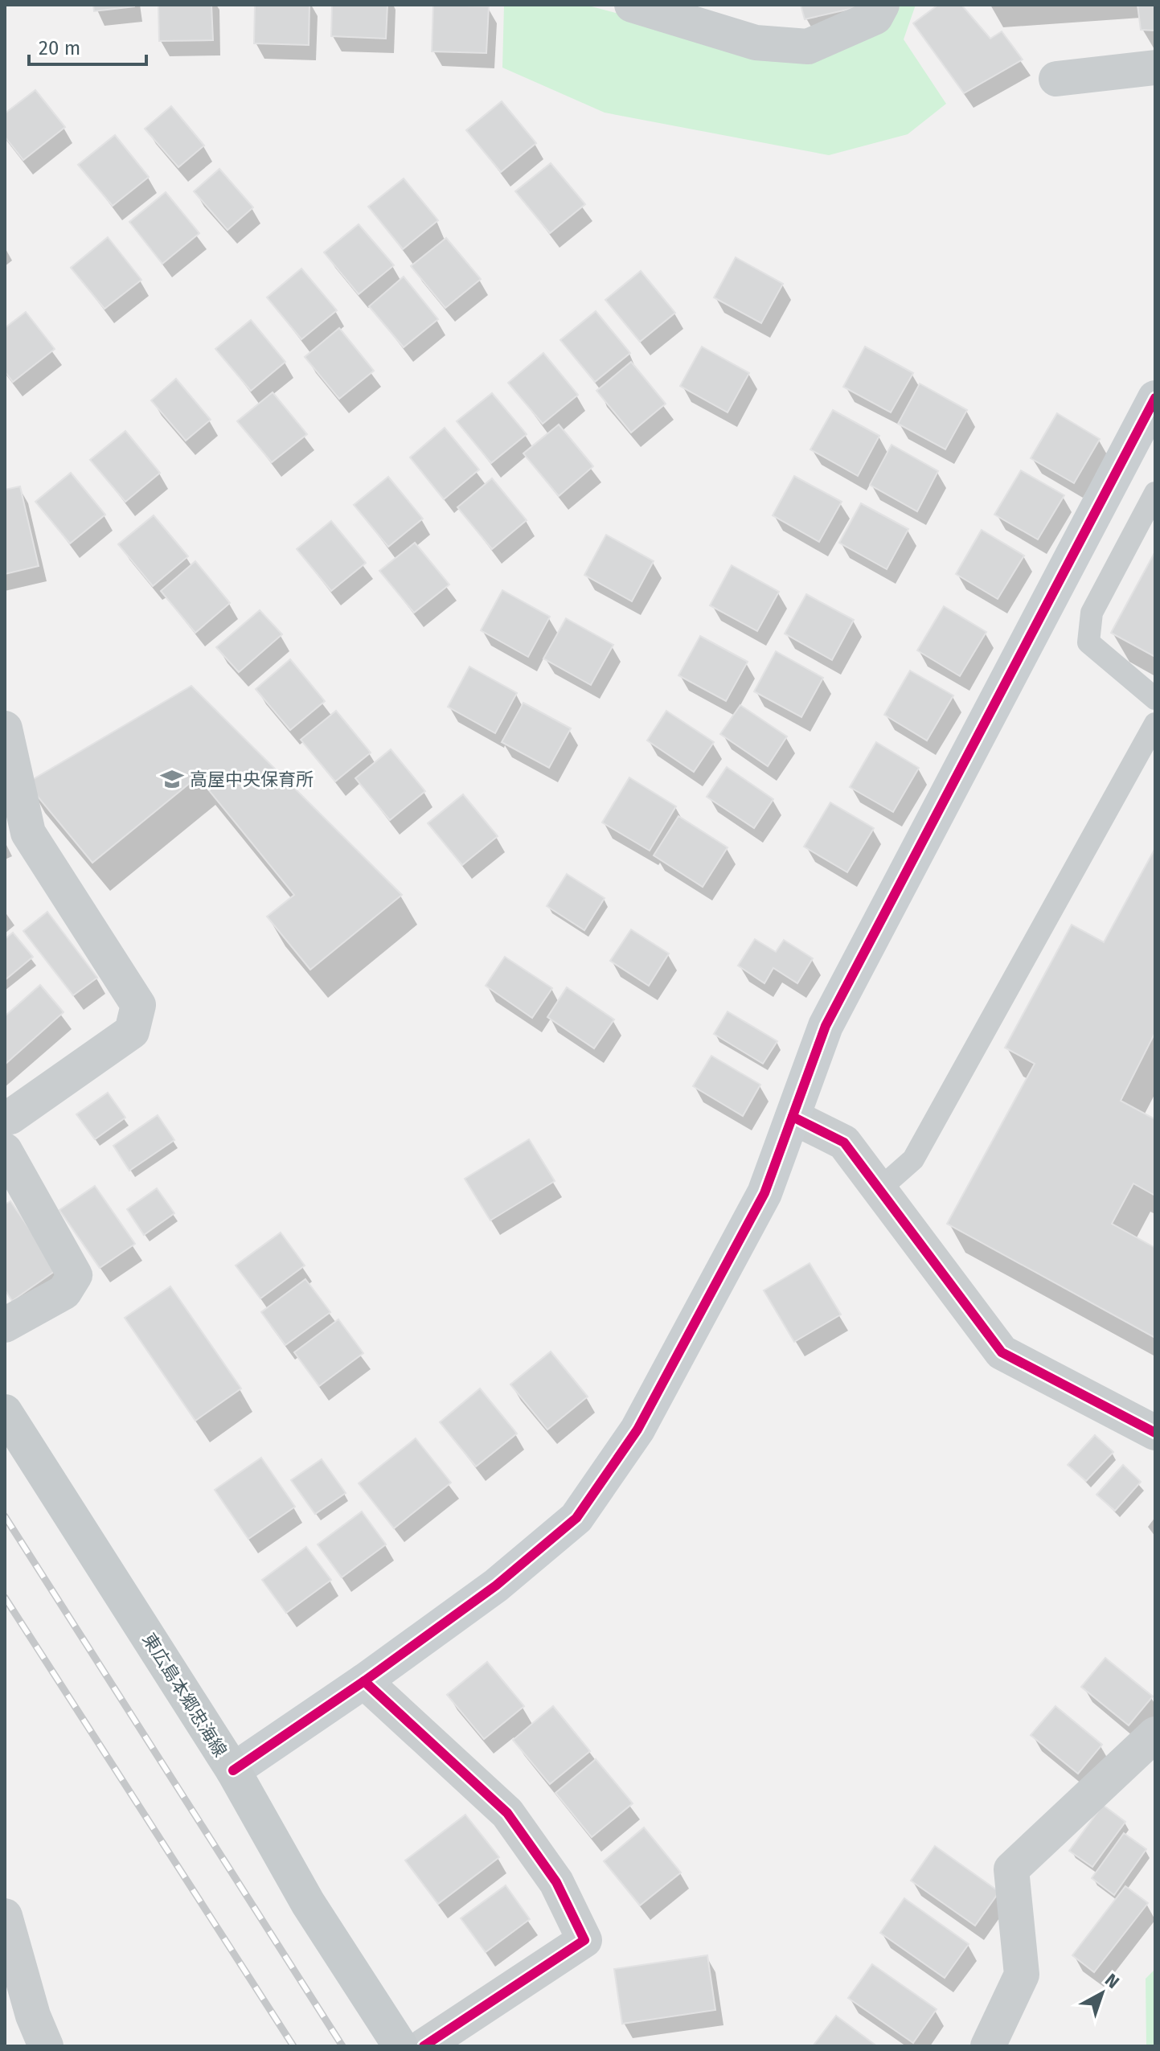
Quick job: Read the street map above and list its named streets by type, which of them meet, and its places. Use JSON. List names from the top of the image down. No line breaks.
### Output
{"streets":{"main road":["東広島本郷忠海線"]},"places":{"school or university":["高屋中央保育所"]},"scale_bar":"20 m","north":"top right"}
